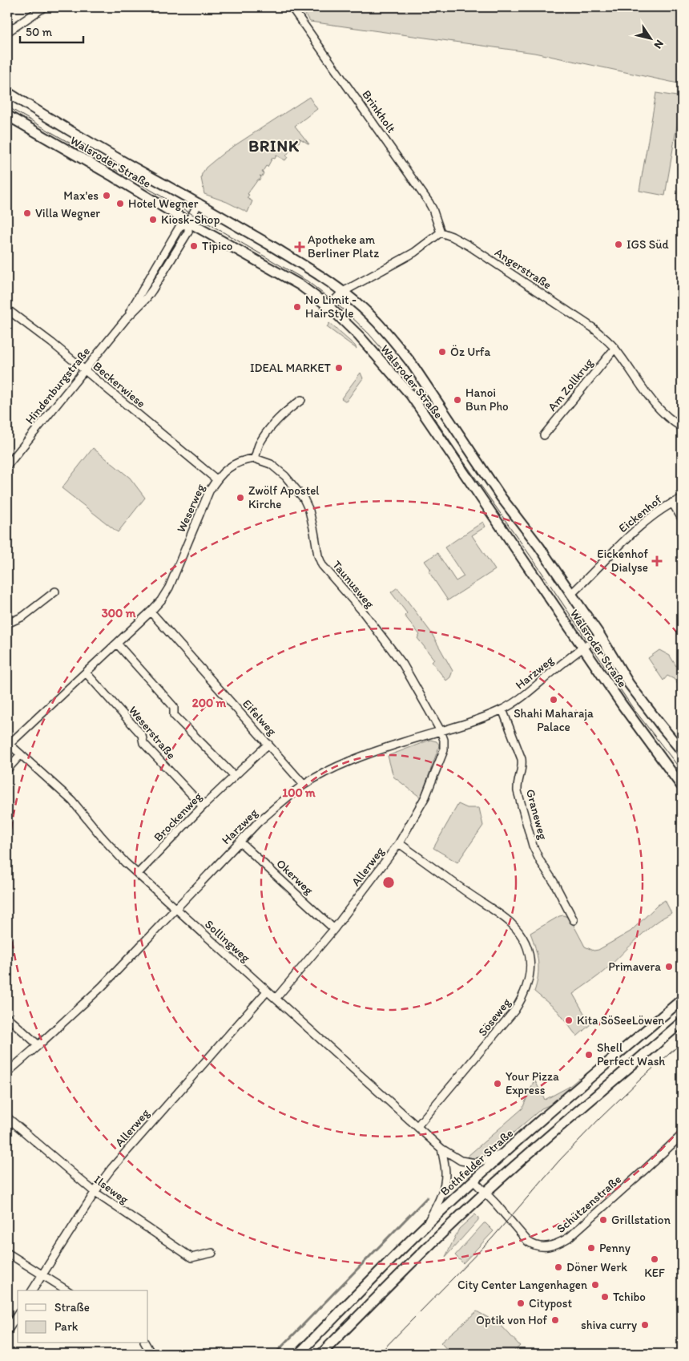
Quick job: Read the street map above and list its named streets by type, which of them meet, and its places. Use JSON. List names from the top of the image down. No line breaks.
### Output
{"streets":{"main road":["Walsroder Straße","Bothfelder Straße"],"street":["Brinkholt","Angerstraße","Beckerwiese","Am Zollkrug","Hindenburgstraße","Weserweg","Eickenhof","Taunusweg","Harzweg","Eifelweg","Weserstraße","Graneweg","Brockenweg","Allerweg","Okerweg","Sollingweg","Söseweg","Ilseweg","Schützenstraße"]},"crossings":[["Brinkholt","Angerstraße"],["Walsroder Straße","Hindenburgstraße"],["Walsroder Straße","Eickenhof"],["Walsroder Straße","Harzweg"],["Angerstraße","Am Zollkrug"],["Beckerwiese","Hindenburgstraße"],["Beckerwiese","Weserweg"],["Weserweg","Taunusweg"],["Weserweg","Eifelweg"],["Weserweg","Weserstraße"],["Weserweg","Sollingweg"],["Taunusweg","Harzweg"],["Taunusweg","Allerweg"],["Harzweg","Eifelweg"],["Harzweg","Graneweg"],["Harzweg","Allerweg"],["Harzweg","Okerweg"],["Harzweg","Sollingweg"],["Eifelweg","Brockenweg"],["Weserstraße","Brockenweg"],["Brockenweg","Sollingweg"],["Allerweg","Okerweg"],["Allerweg","Sollingweg"],["Allerweg","Söseweg"],["Allerweg","Ilseweg"],["Sollingweg","Söseweg"],["Sollingweg","Bothfelder Straße"],["Bothfelder Straße","Schützenstraße"]],"districts":["BRINK"],"places":{"other":["Max'es","Hotel Wegner","Villa Wegner","Kiosk-Shop","IGS Süd","Tipico","No Limit - HairStyle","Öz Urfa","IDEAL MARKET","Hanoi Bun Pho","Zwölf Apostel Kirche","Shahi Maharaja Palace","Primavera","Kita SöSeeLöwen","Shell Perfect Wash","Your Pizza Express","Grillstation","Penny","KEF","Döner Werk","City Center Langenhagen","Tchibo","Citypost","Optik von Hof","shiva curry"],"health":["Apotheke am Berliner Platz","Eickenhof Dialyse"]},"legend":["Straße","Park"],"scale_bar":"50 m","north":"bottom right","rings":["300 m","200 m","100 m"]}
